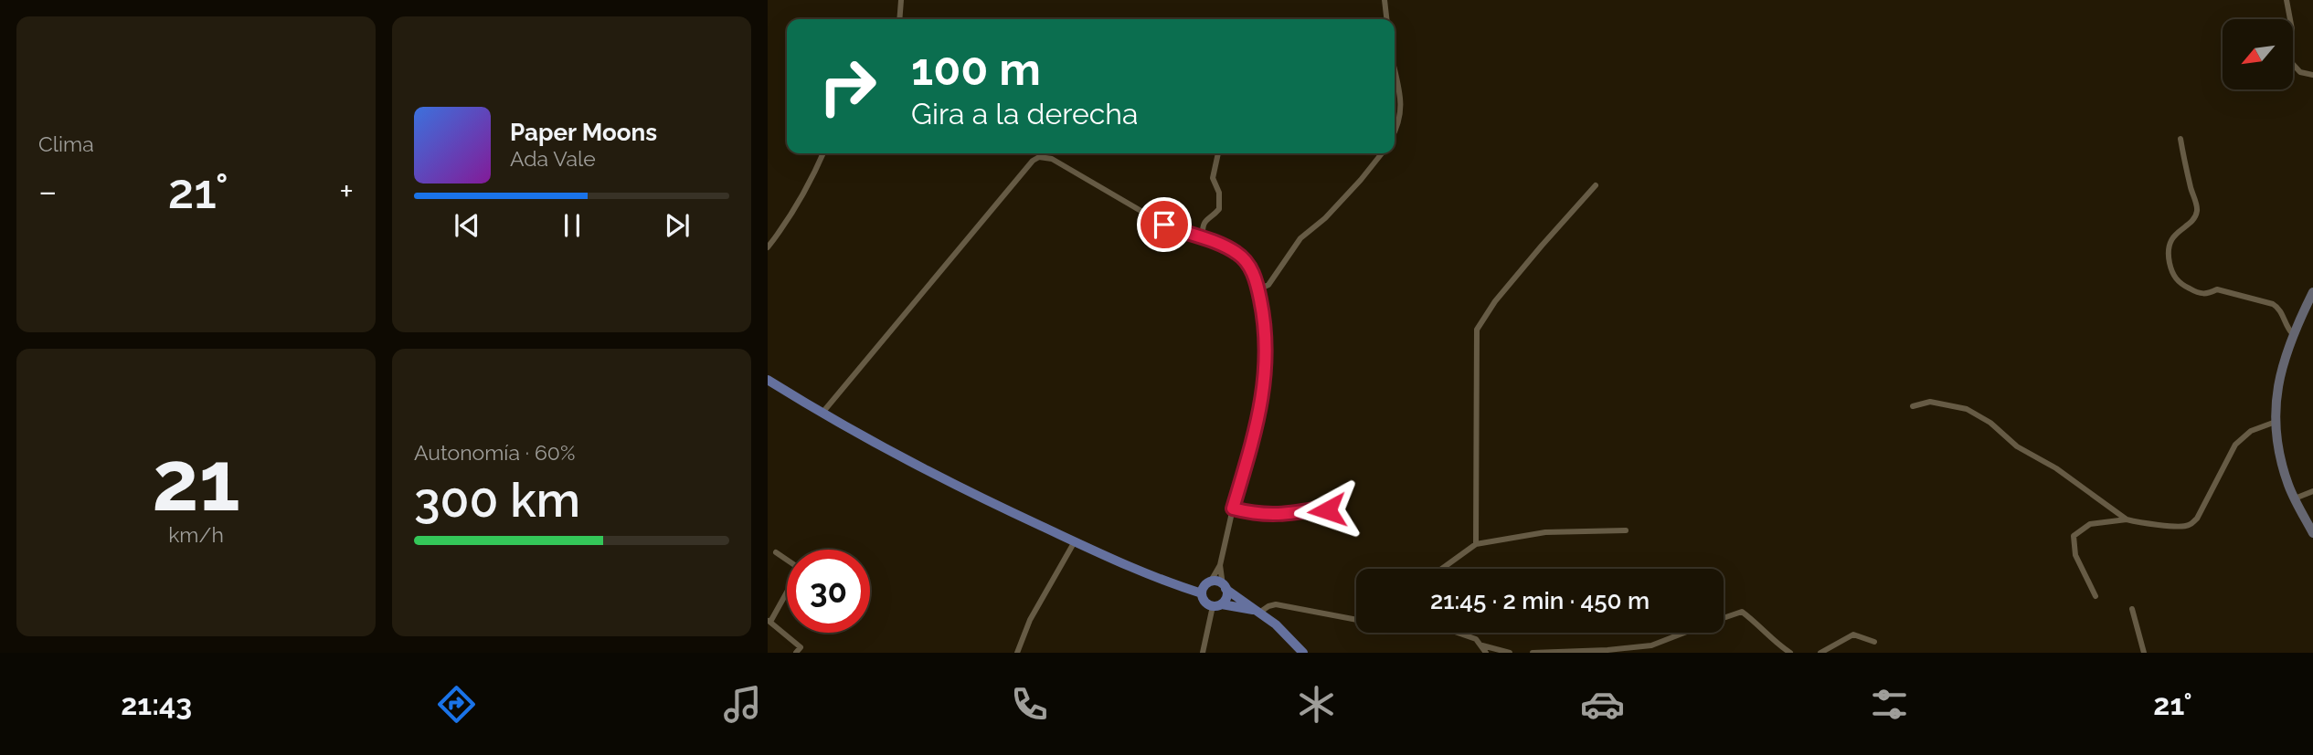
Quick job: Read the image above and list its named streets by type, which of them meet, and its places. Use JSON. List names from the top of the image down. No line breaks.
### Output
{"north":"bottom left","page":{"tile":["Clima",["21","km/h"],["Autonomía · 60%","300 km"]],"turn":["100 m","Gira a la derecha"],"song":["Paper Moons","Ada Vale"],"heat":["−","21°","+"],"limit":"30","trip":"21:45 · 2 min · 450 m","tabs":["21:43","21°"]}}
